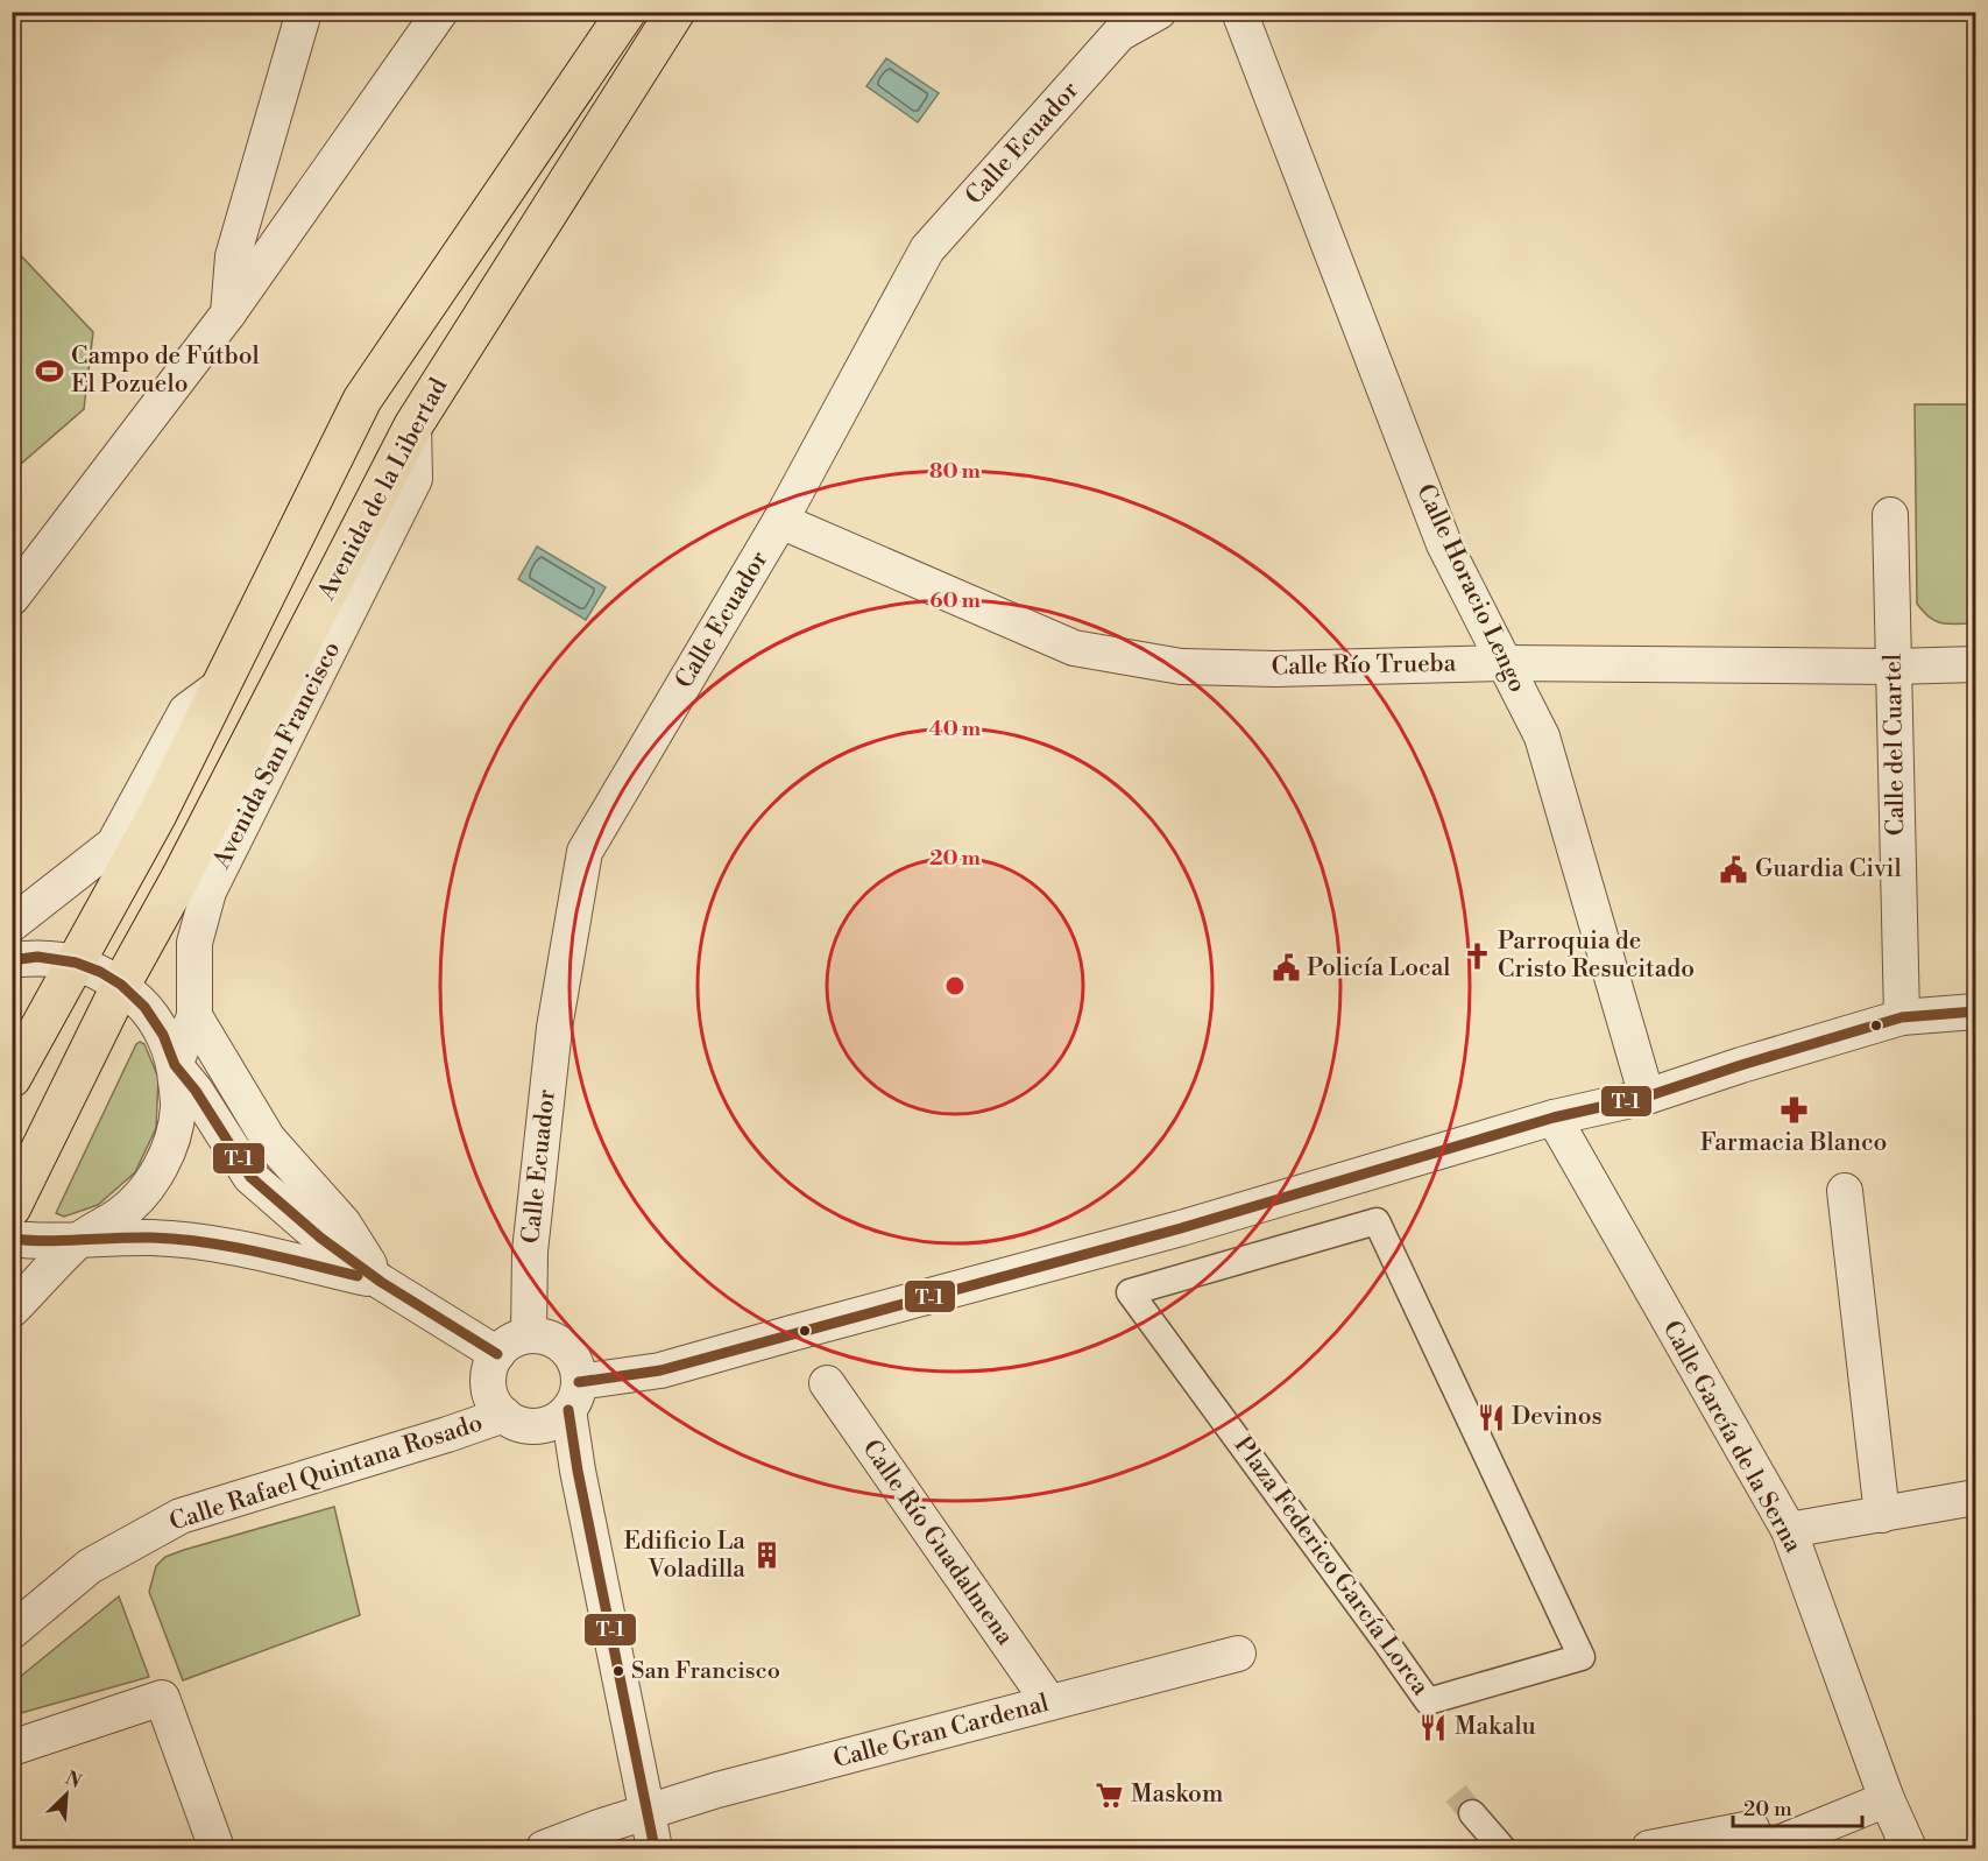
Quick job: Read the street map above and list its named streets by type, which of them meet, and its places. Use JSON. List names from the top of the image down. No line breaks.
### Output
{"streets":{"main road":["Avenida de la Libertad"],"street":["Calle Ecuador","Calle Horacio Lengo","Calle Río Trueba","Calle del Cuartel","Avenida San Francisco","Calle García de la Serna","Calle Rafael Quintana Rosado","Calle Río Guadalmena","Plaza Federico García Lorca","Calle Gran Cardenal"]},"crossings":[["Calle Ecuador","Calle Río Trueba"],["Calle Ecuador","Calle Rafael Quintana Rosado"],["Avenida de la Libertad","Avenida San Francisco"],["Calle Horacio Lengo","Calle Río Trueba"],["Calle Río Trueba","Calle del Cuartel"],["Calle Río Guadalmena","Calle Gran Cardenal"]],"places":{"sports":["Campo de Fútbol El Pozuelo"],"public building":["Guardia Civil","Policía Local"],"church":["Parroquia de Cristo Resucitado"],"pharmacy":["Farmacia Blanco"],"restaurant":["Devinos","Makalu"],"building":["Edificio La Voladilla"],"other":["San Francisco"],"supermarket":["Maskom"]},"lines":["transit line T-1"],"scale_bar":"20 m","north":"top right","rings":["80 m","60 m","40 m","20 m"]}
